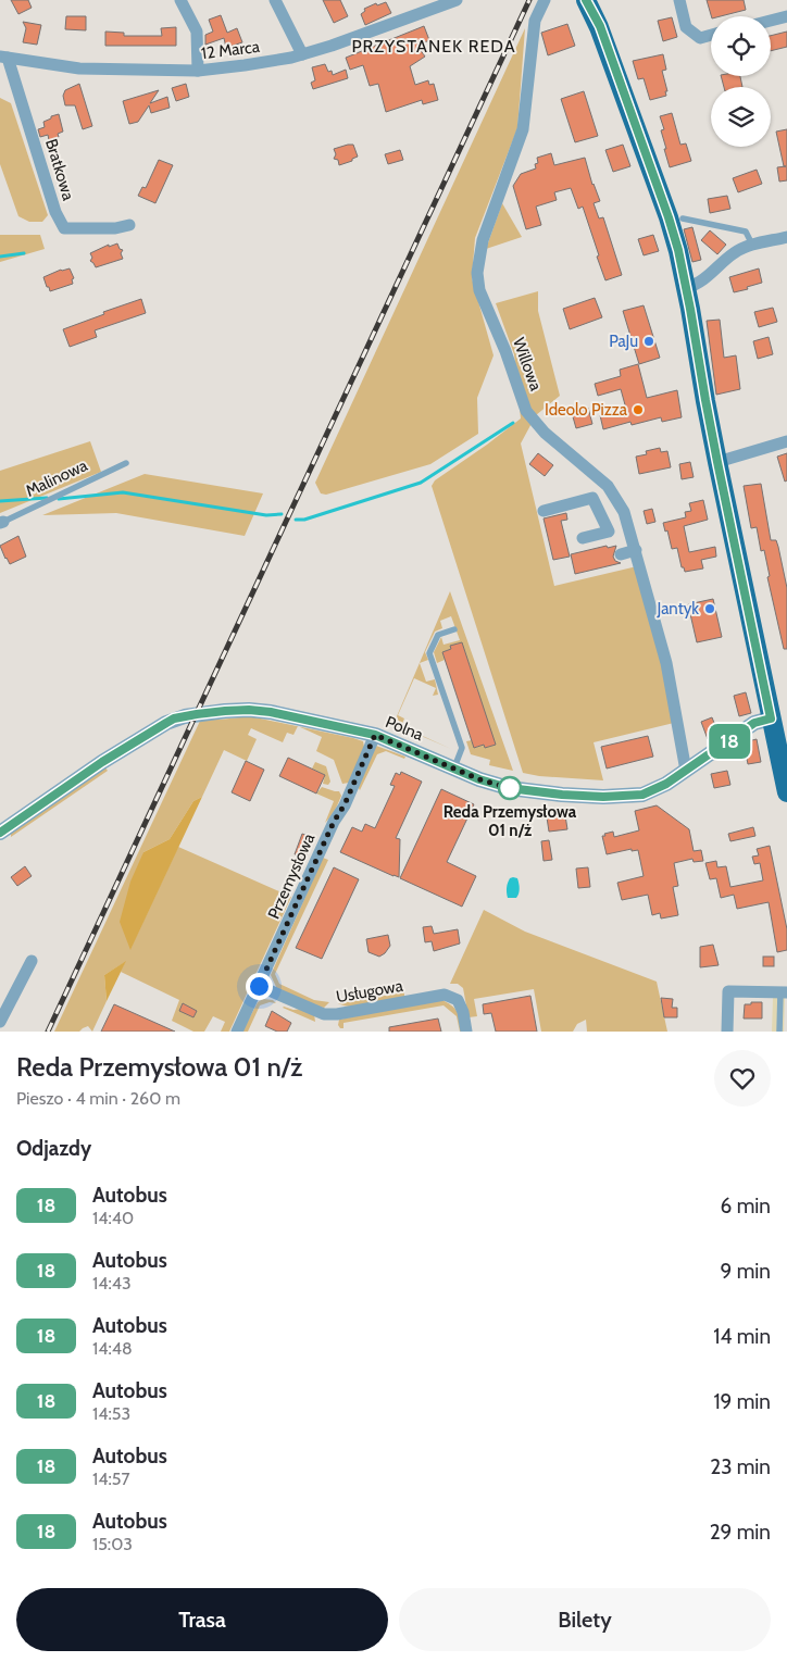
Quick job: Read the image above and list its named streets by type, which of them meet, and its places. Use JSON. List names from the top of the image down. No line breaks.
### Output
{"streets":{"street":["12 Marca","Bratkowa","Willowa","Polna","Przemysłowa","Usługowa"],"lane":["Malinowa"]},"crossings":[["12 Marca","Bratkowa"],["Willowa","Polna"],["Polna","Przemysłowa"],["Przemysłowa","Usługowa"]],"districts":["PRZYSTANEK REDA"],"places":["PaJu","Ideolo Pizza","Jantyk","Reda Przemysłowa 01 n/ż"],"lines":["bus line 18"],"page":{"on_map":"18","heading":[["Reda Przemysłowa 01 n/ż","Pieszo · 4 min · 260 m"],"Odjazdy"],"list":[{"mark":"18","name":"Autobus","note":"14:40","value":"6 min"},{"mark":"18","name":"Autobus","note":"14:43","value":"9 min"},{"mark":"18","name":"Autobus","note":"14:48","value":"14 min"},{"mark":"18","name":"Autobus","note":"14:53","value":"19 min"},{"mark":"18","name":"Autobus","note":"14:57","value":"23 min"},{"mark":"18","name":"Autobus","note":"15:03","value":"29 min"}],"buttons":["Trasa","Bilety"]}}
